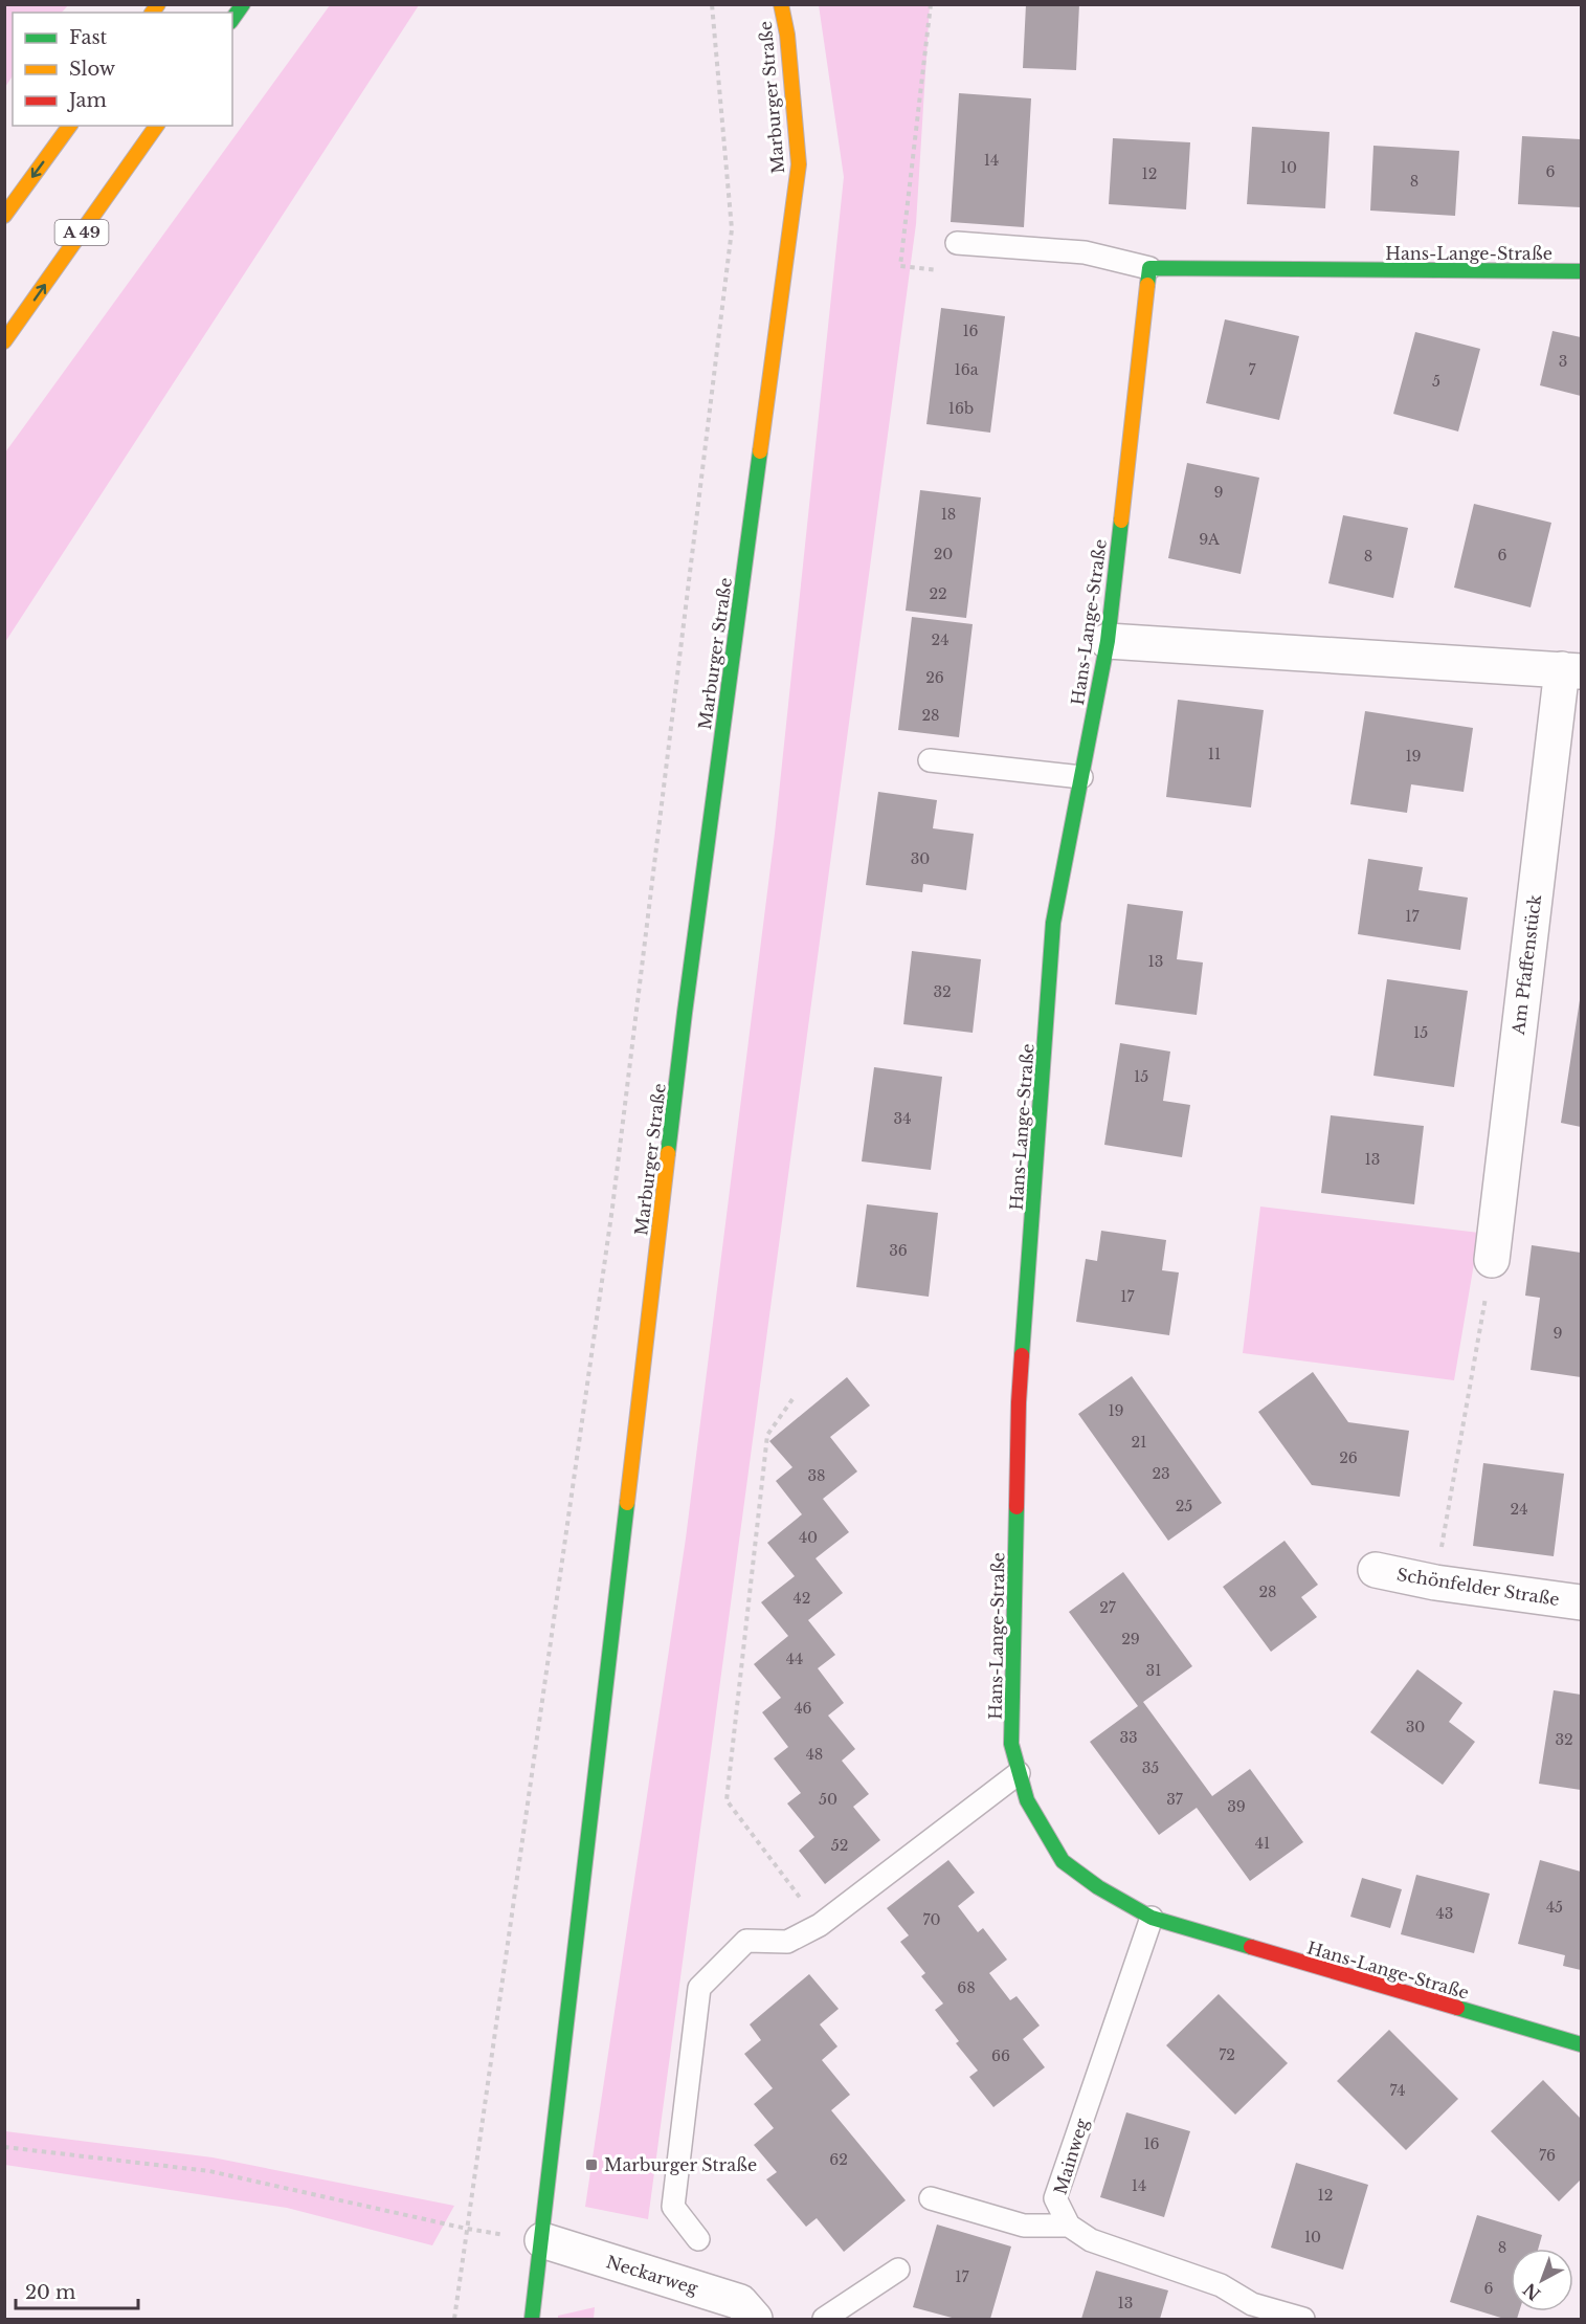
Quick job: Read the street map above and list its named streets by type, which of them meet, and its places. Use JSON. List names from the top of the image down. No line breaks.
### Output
{"streets":{"main road":["Marburger Straße","A 49","Hans-Lange-Straße"],"street":["Am Pfaffenstück","Schönfelder Straße","Neckarweg"],"lane":["Mainweg"]},"crossings":[["Marburger Straße","Neckarweg"],["Hans-Lange-Straße","Am Pfaffenstück"],["Hans-Lange-Straße","Mainweg"]],"places":{"transit":["Marburger Straße"]},"house_numbers":["14","10","6","12","8","16","3","16a","7","5","16b","9","18","9A","20","6","8","22","24","26","28","11","19","30","17","13","32","15","15","34","13","36","17","9","19","21","26","23","38","25","24","40","28","42","27","29","44","31","46","30","33","32","48","35","50","37","39","41","52","45","43","70","68","72","66","74","16","76","62","14","12","10","8","17","6","13"],"legend":["Fast","Slow","Jam"],"scale_bar":"20 m","north":"bottom left"}
